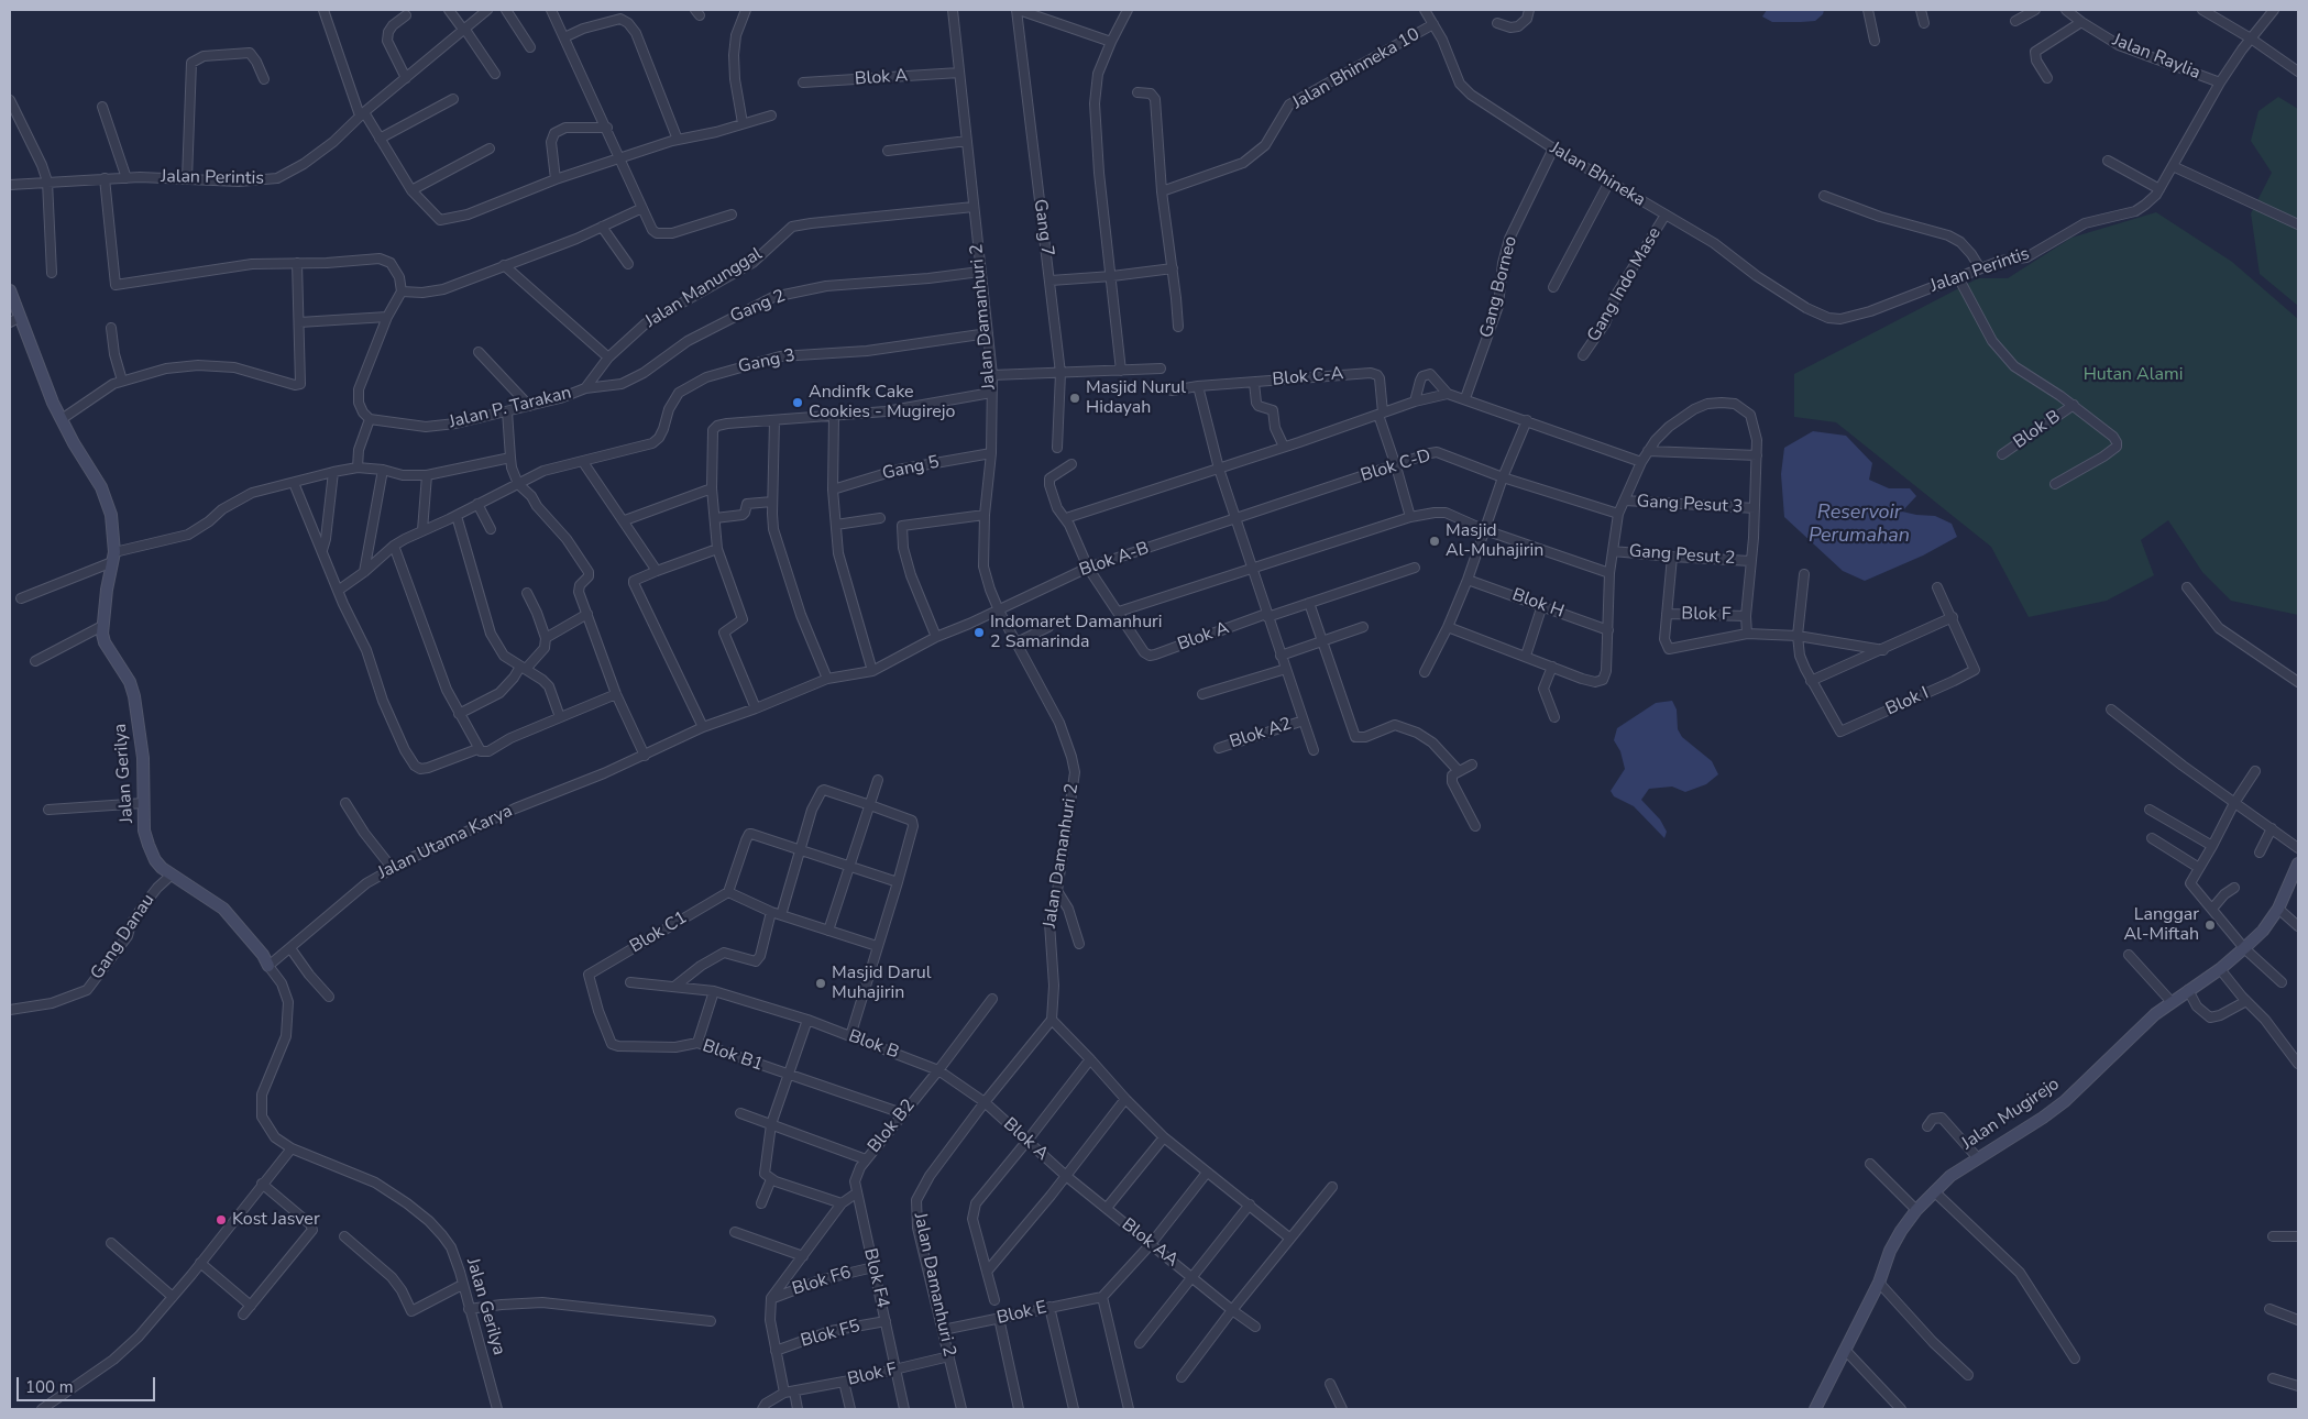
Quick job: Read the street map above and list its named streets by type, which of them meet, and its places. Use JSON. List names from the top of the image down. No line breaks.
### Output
{"streets":{"street":["Jalan Raylia","Jalan Bhinneka 10","Blok A","Jalan Bhineka","Jalan Perintis","Gang 7","Gang Indo Mase","Gang Borneo","Jalan Manunggal","Gang 2","Jalan Damanhuri 2","Gang 3","Blok C-A","Jalan P. Tarakan","Blok B","Blok C-D","Gang 5","Gang Pesut 3","Gang Pesut 2","Blok A-B","Blok H","Blok F","Blok I","Blok A2","Jalan Gerilya","Jalan Utama Karya","Blok C1","Gang Danau","Blok B1","Jalan Mugirejo","Blok B2","Blok AA","Blok F4","Blok F6","Blok E","Blok F5"]},"crossings":[["Jalan Raylia","Jalan Perintis"],["Jalan Bhinneka 10","Jalan Bhineka"],["Blok A","Jalan Damanhuri 2"],["Blok A","Blok B"],["Blok A","Blok A-B"],["Blok A","Blok AA"],["Jalan Bhineka","Jalan Perintis"],["Jalan Bhineka","Gang Indo Mase"],["Jalan Bhineka","Gang Borneo"],["Jalan Manunggal","Gang 2"],["Jalan Manunggal","Jalan Damanhuri 2"],["Jalan Manunggal","Jalan P. Tarakan"],["Gang 2","Jalan Damanhuri 2"],["Gang 2","Jalan P. Tarakan"],["Jalan Damanhuri 2","Gang 3"],["Jalan Damanhuri 2","Blok B"],["Jalan Damanhuri 2","Gang 5"],["Jalan Damanhuri 2","Blok A-B"],["Jalan Damanhuri 2","Blok F"],["Jalan Damanhuri 2","Blok E"],["Blok B","Blok B2"],["Blok C-D","Blok A-B"],["Blok A-B","Jalan Utama Karya"],["Blok F","Blok F4"],["Jalan Gerilya","Jalan Utama Karya"],["Jalan Gerilya","Gang Danau"],["Blok C1","Blok B1"],["Blok B1","Blok B2"],["Blok B2","Blok F4"],["Blok F4","Blok F6"],["Blok F4","Blok F5"]],"water":["Reservoir Perumahan"],"parks":["Hutan Alami"],"places":["Masjid Nurul Hidayah","Andinfk Cake Cookies - Mugirejo","Masjid Al-Muhajirin","Indomaret Damanhuri 2 Samarinda","Langgar Al-Miftah","Masjid Darul Muhajirin","Kost Jasver"],"scale_bar":"100 m"}
